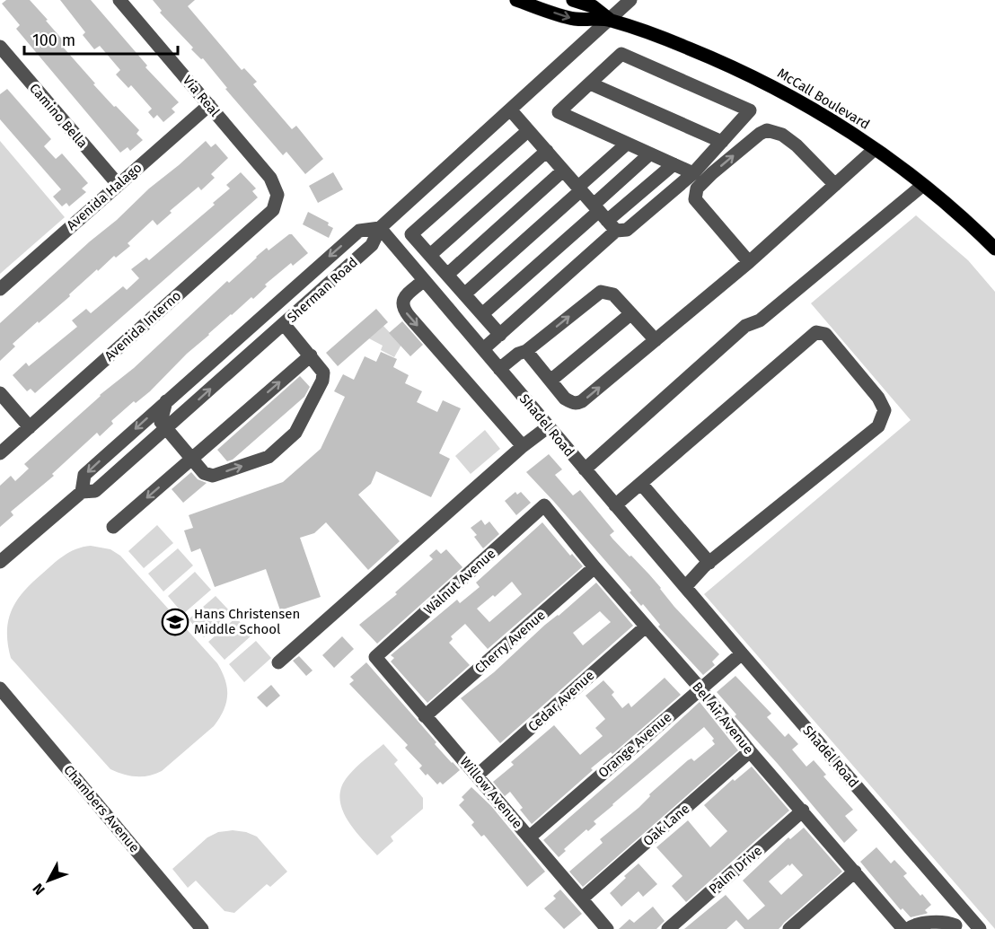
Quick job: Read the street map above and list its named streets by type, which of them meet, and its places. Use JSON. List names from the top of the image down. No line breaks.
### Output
{"streets":{"main road":["McCall Boulevard"],"street":["Via Real","Camino Bella","Avenida Halago","Sherman Road","Avenida Interno","Shadel Road","Walnut Avenue","Cherry Avenue","Cedar Avenue","Bel Air Avenue","Orange Avenue","Willow Avenue","Chambers Avenue","Oak Lane","Palm Drive"]},"crossings":[["Via Real","Avenida Halago"],["Via Real","Avenida Interno"],["McCall Boulevard","Sherman Road"],["Camino Bella","Avenida Halago"],["Sherman Road","Shadel Road"],["Shadel Road","Orange Avenue"],["Walnut Avenue","Bel Air Avenue"],["Walnut Avenue","Willow Avenue"],["Cherry Avenue","Bel Air Avenue"],["Cherry Avenue","Willow Avenue"],["Cedar Avenue","Bel Air Avenue"],["Cedar Avenue","Willow Avenue"],["Bel Air Avenue","Orange Avenue"],["Bel Air Avenue","Oak Lane"],["Bel Air Avenue","Palm Drive"],["Orange Avenue","Willow Avenue"],["Willow Avenue","Oak Lane"]],"places":{"school or university":["Hans Christensen Middle School"]},"scale_bar":"100 m","north":"bottom left"}
